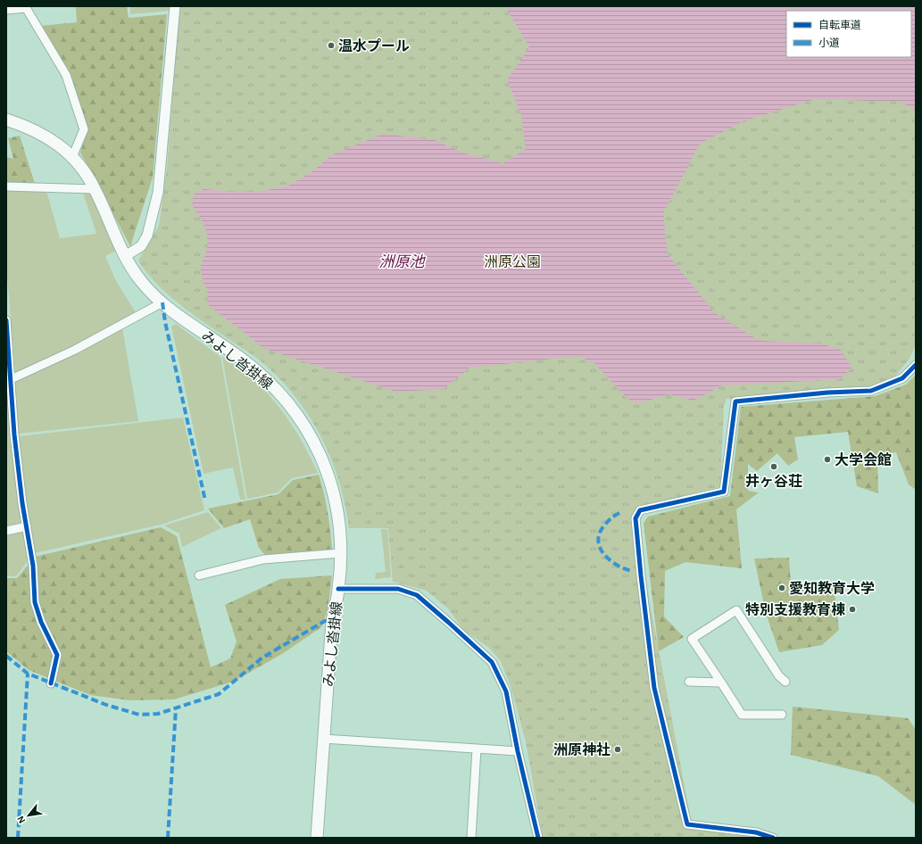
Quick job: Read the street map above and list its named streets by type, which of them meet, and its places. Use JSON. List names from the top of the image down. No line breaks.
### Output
{"streets":{"main road":["みよし沓掛線"]},"water":["洲原池"],"parks":["洲原公園"],"places":["温水プール","大学会館","井ヶ谷荘","愛知教育大学","特別支援教育棟","洲原神社"],"legend":["自転車道","小道"],"north":"bottom left"}
